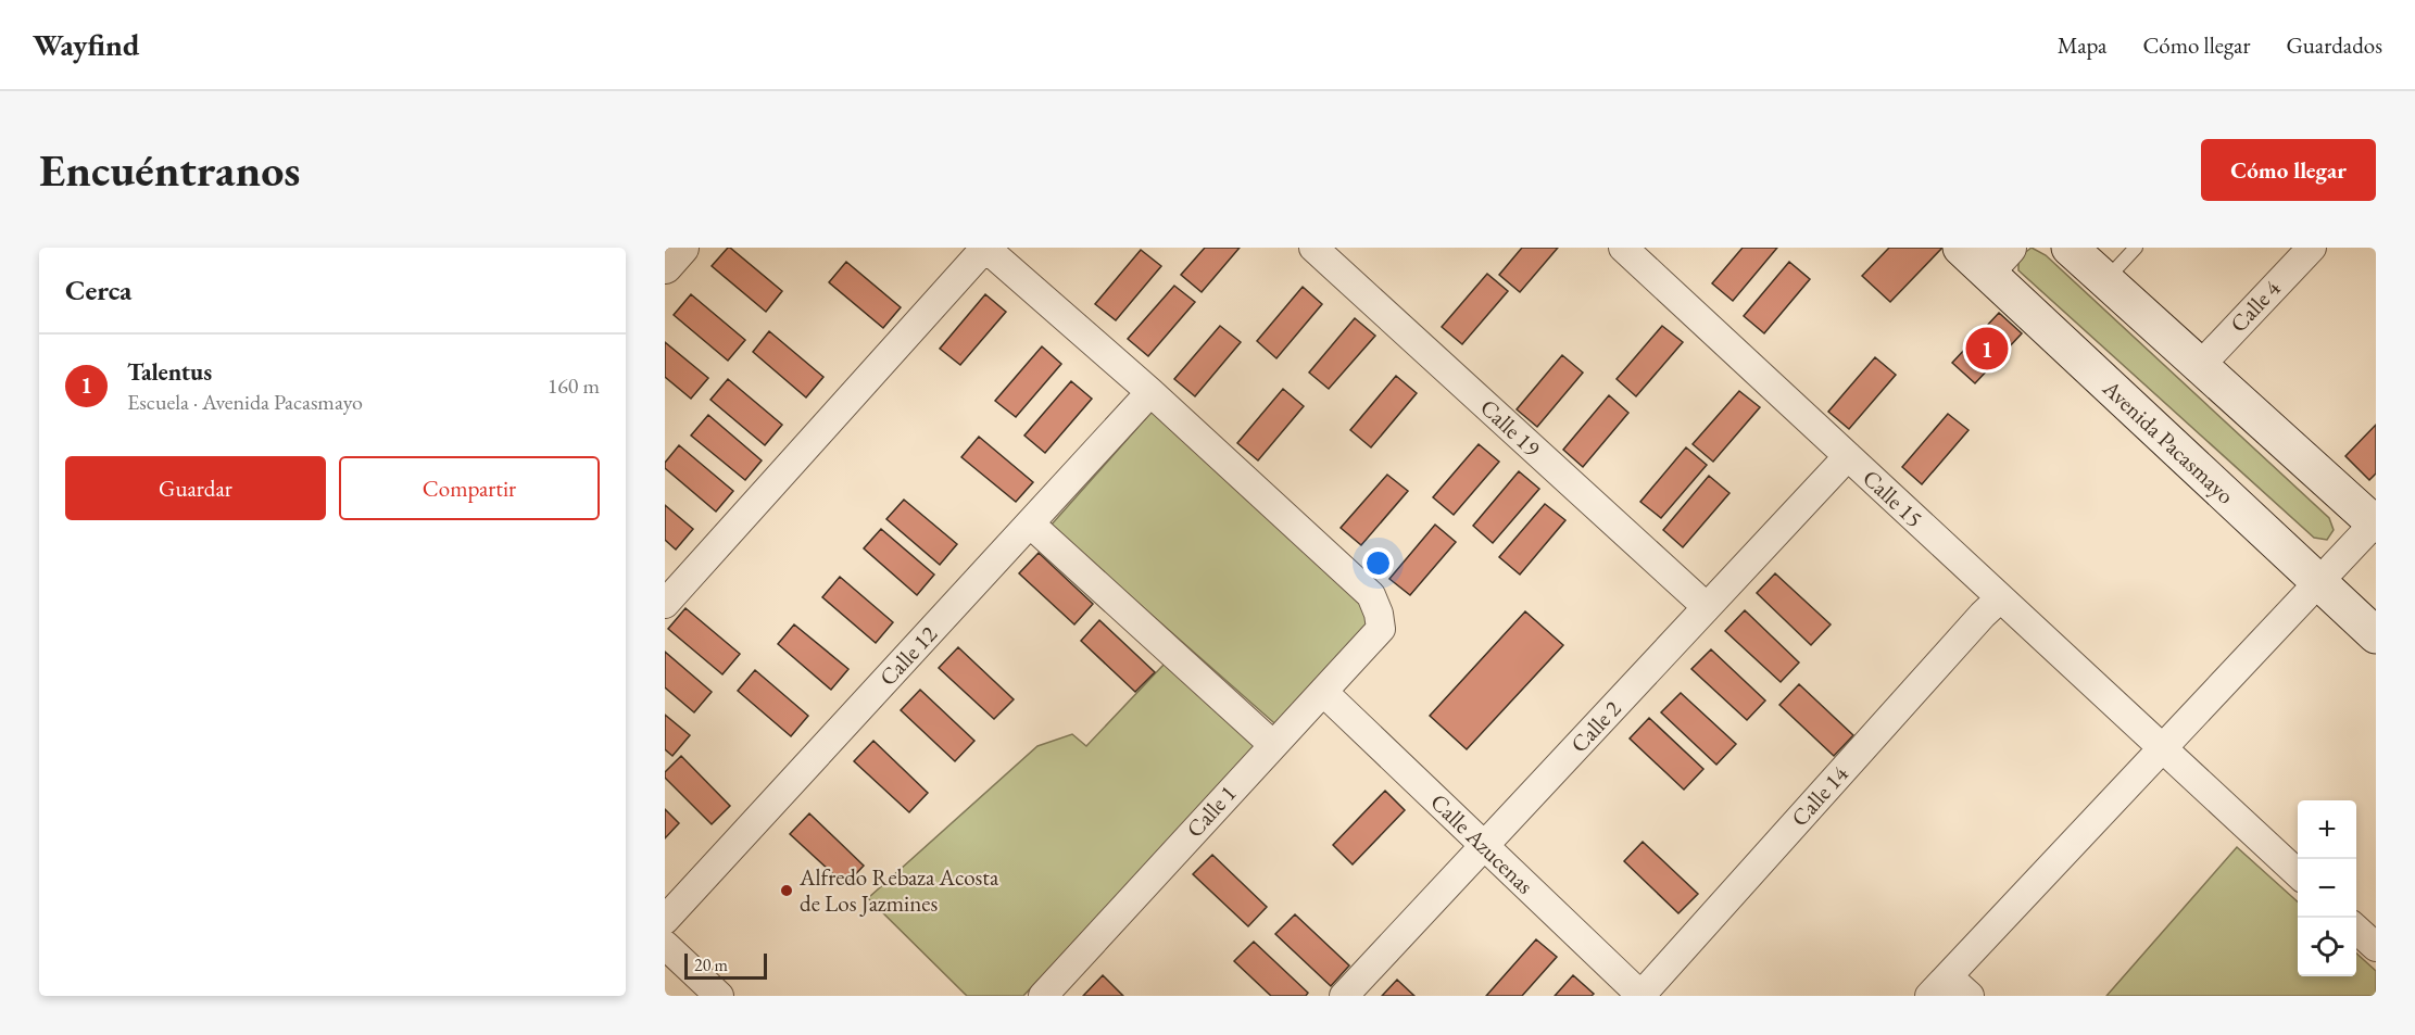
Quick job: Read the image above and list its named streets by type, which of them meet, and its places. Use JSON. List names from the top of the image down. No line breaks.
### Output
{"streets":{"main road":["Avenida Pacasmayo"],"street":["Calle 4","Calle 19","Calle 15","Calle 12","Calle 2","Calle 14","Calle 1","Calle Azucenas"]},"crossings":[["Calle 19","Calle 2"],["Calle 15","Calle 2"],["Calle 15","Calle 14"],["Calle 12","Calle 1"],["Calle 2","Calle Azucenas"],["Calle 14","Calle Azucenas"],["Calle 1","Calle Azucenas"]],"places":["Alfredo Rebaza Acosta de Los Jazmines"],"scale_bar":"20 m","page":{"header":"Wayfind","nav":["Mapa","Cómo llegar","Guardados"],"buttons":["Cómo llegar",["Guardar","Compartir"]],"title":"Encuéntranos","heading":"Cerca","pins":"1","list":[{"mark":"1","name":"Talentus","note":"Escuela · Avenida Pacasmayo","value":"160 m"}],"map_buttons":["+","−"],"scale":"20 m"}}
